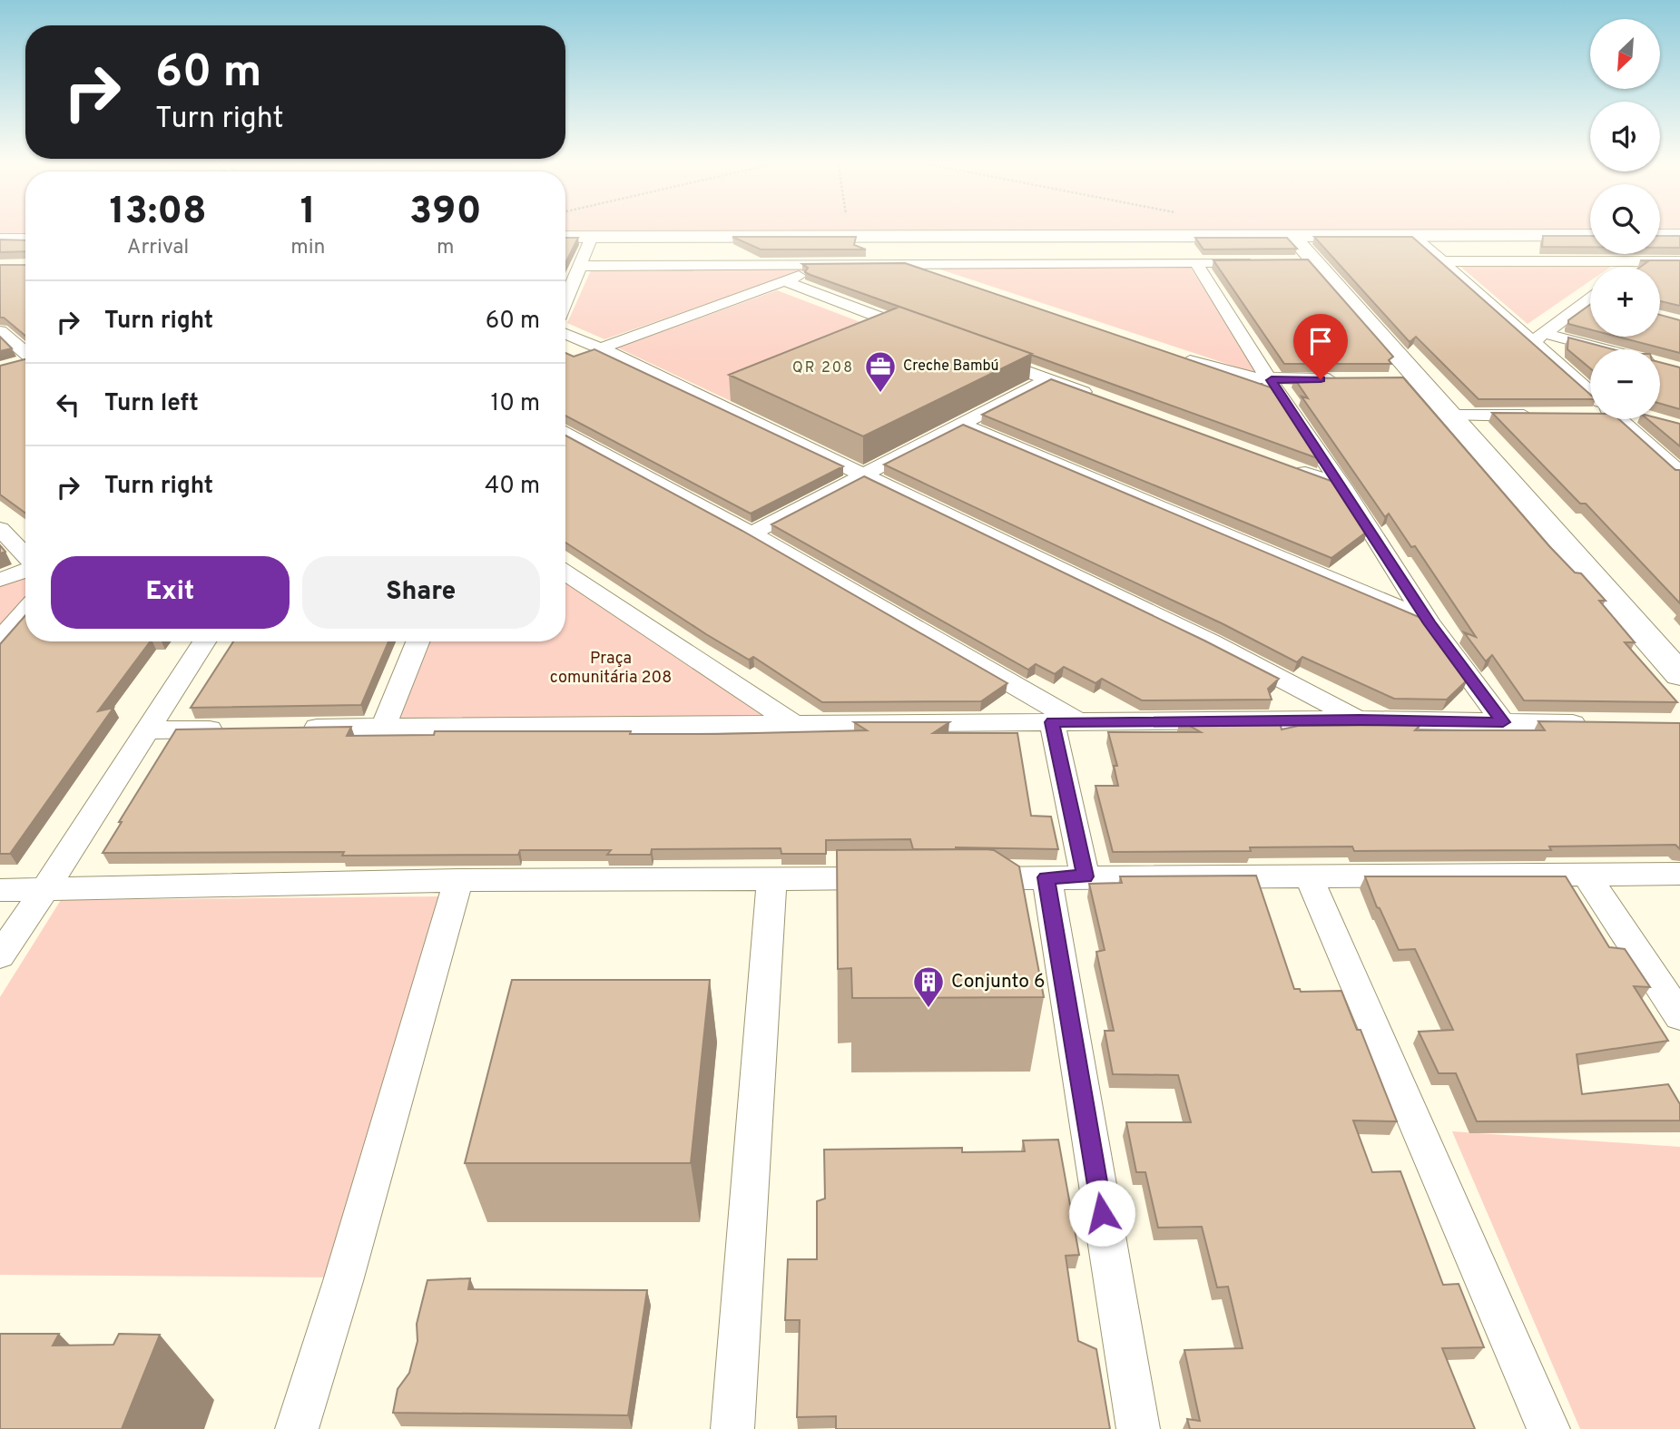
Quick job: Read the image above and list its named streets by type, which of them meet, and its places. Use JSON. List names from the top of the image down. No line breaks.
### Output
{"districts":["QR 208"],"parks":["Praça comunitária 208"],"places":{"office":["Creche Bambú"],"building":["Conjunto 6"]},"north":"bottom left","page":{"map_buttons":["+","−"],"turn":["60 m","Turn right"],"eta":["13:08","Arrival","1","min","390","m"],"list":[{"name":"Turn right","value":"60 m"},{"name":"Turn left","value":"10 m"},{"name":"Turn right","value":"40 m"}],"buttons":["Exit","Share"]}}
